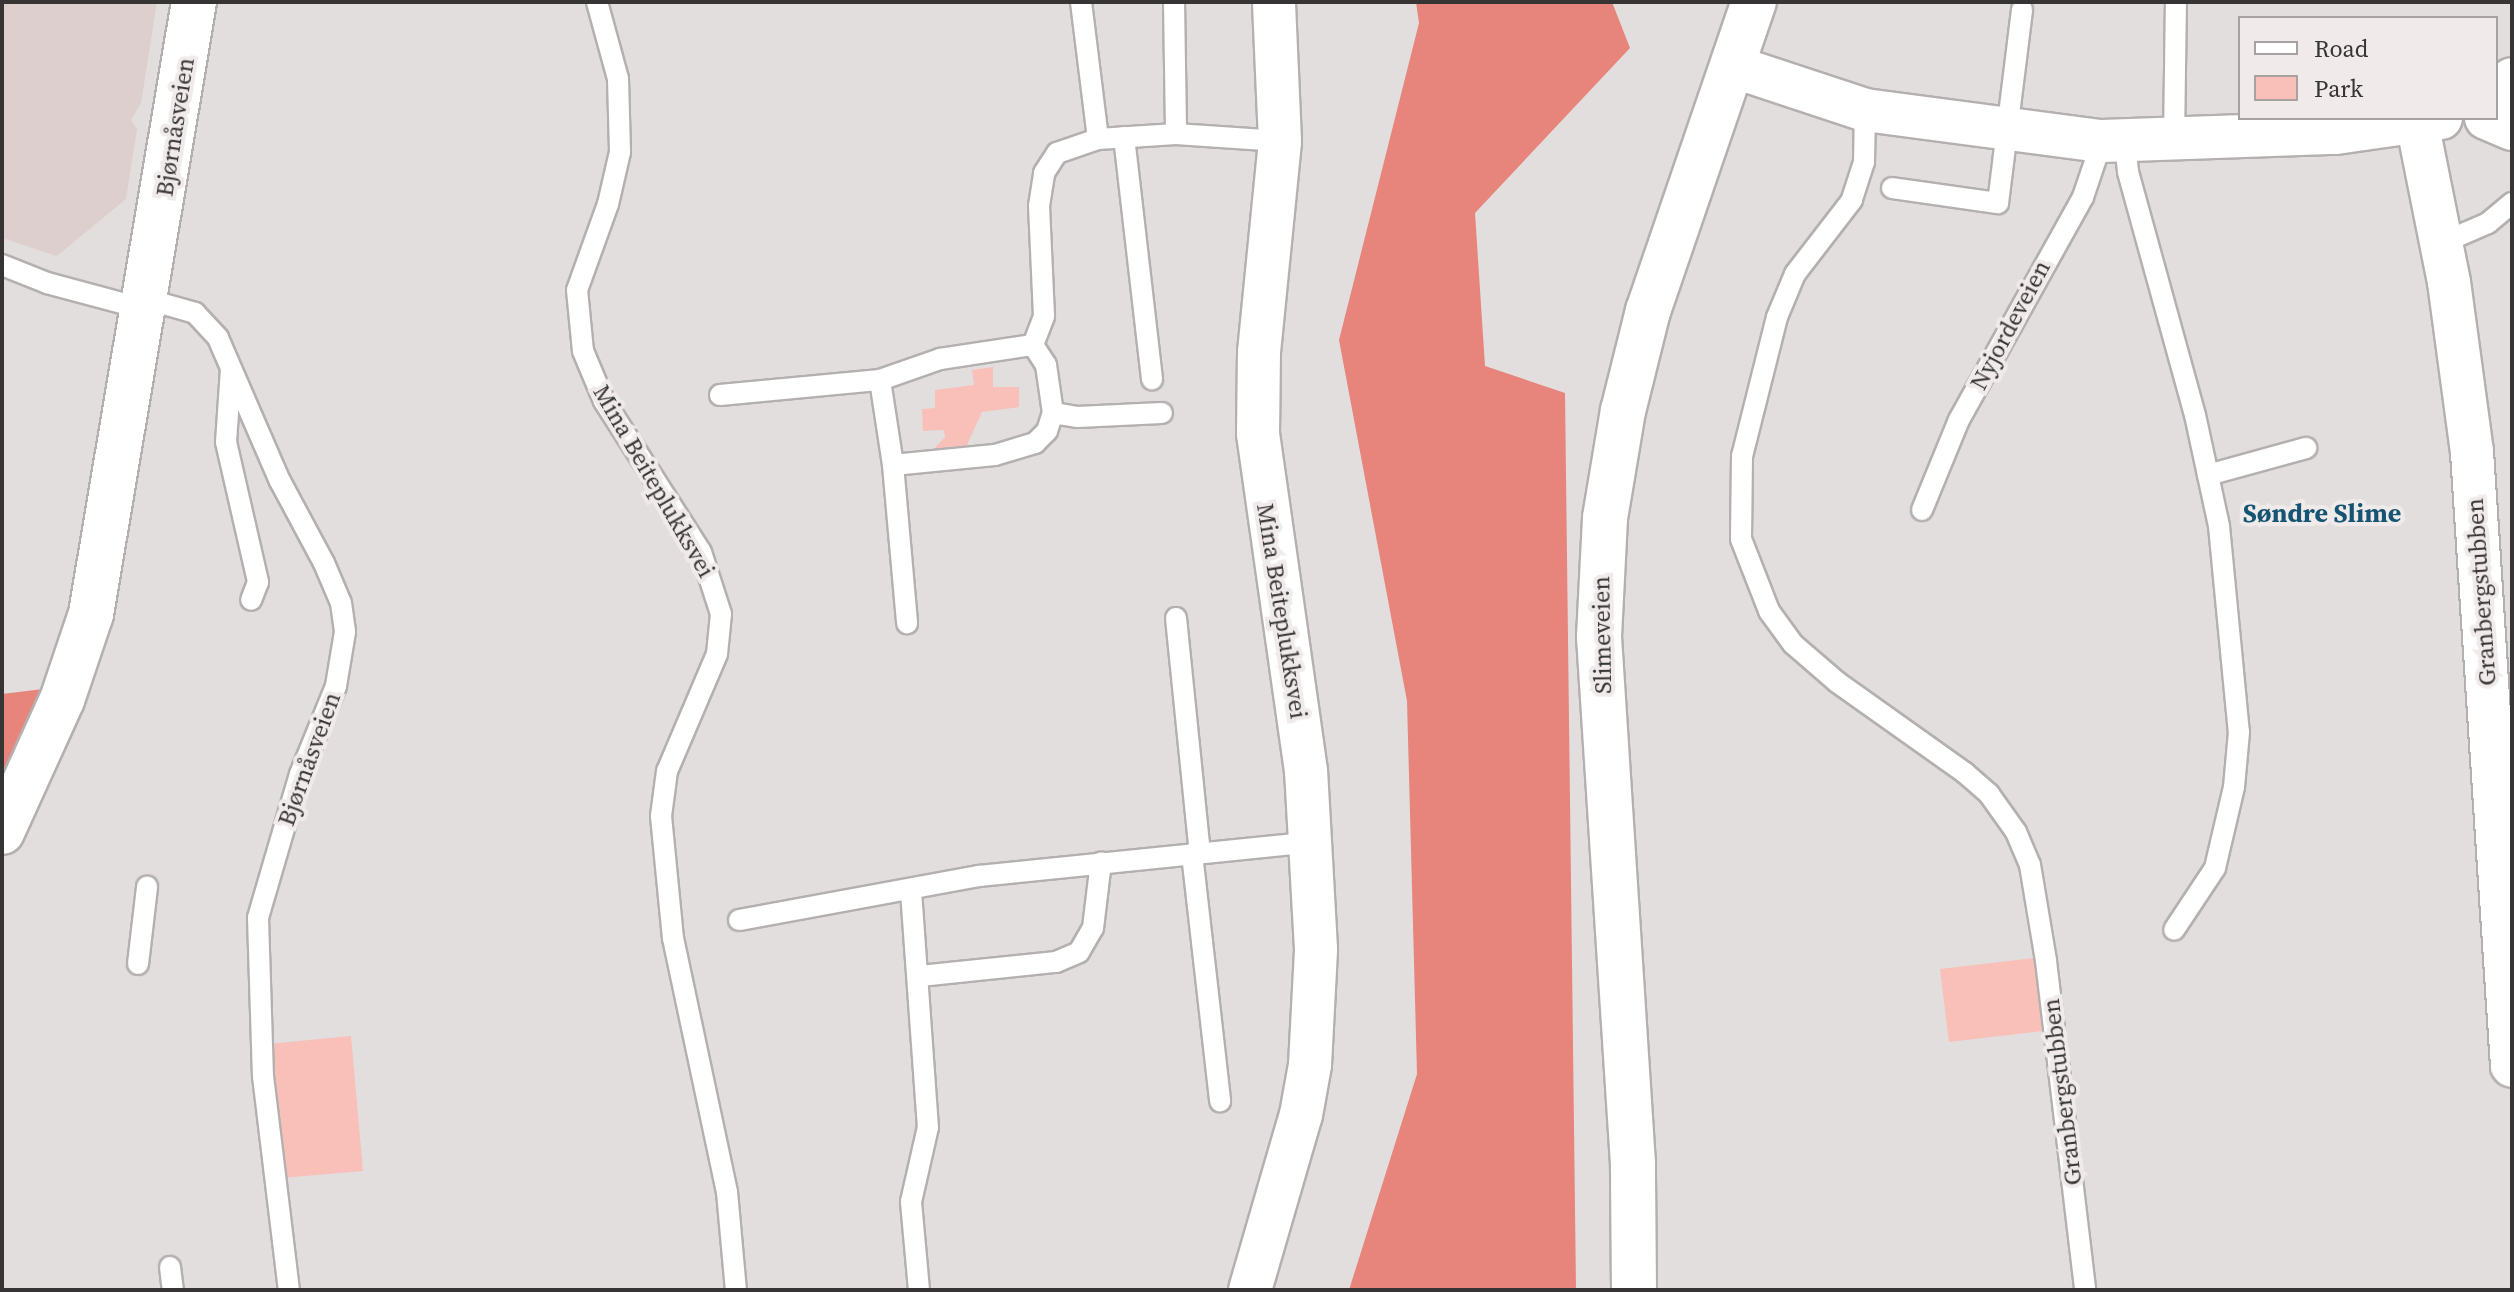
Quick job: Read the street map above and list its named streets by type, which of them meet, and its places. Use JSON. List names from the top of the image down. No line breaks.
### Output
{"streets":{"street":["Bjørnåsveien","Mina Beiteplukksvei","Granbergstubben","Slimeveien"],"lane":["Nyjordeveien"]},"districts":["Søndre Slime"],"legend":["Road","Park"]}
